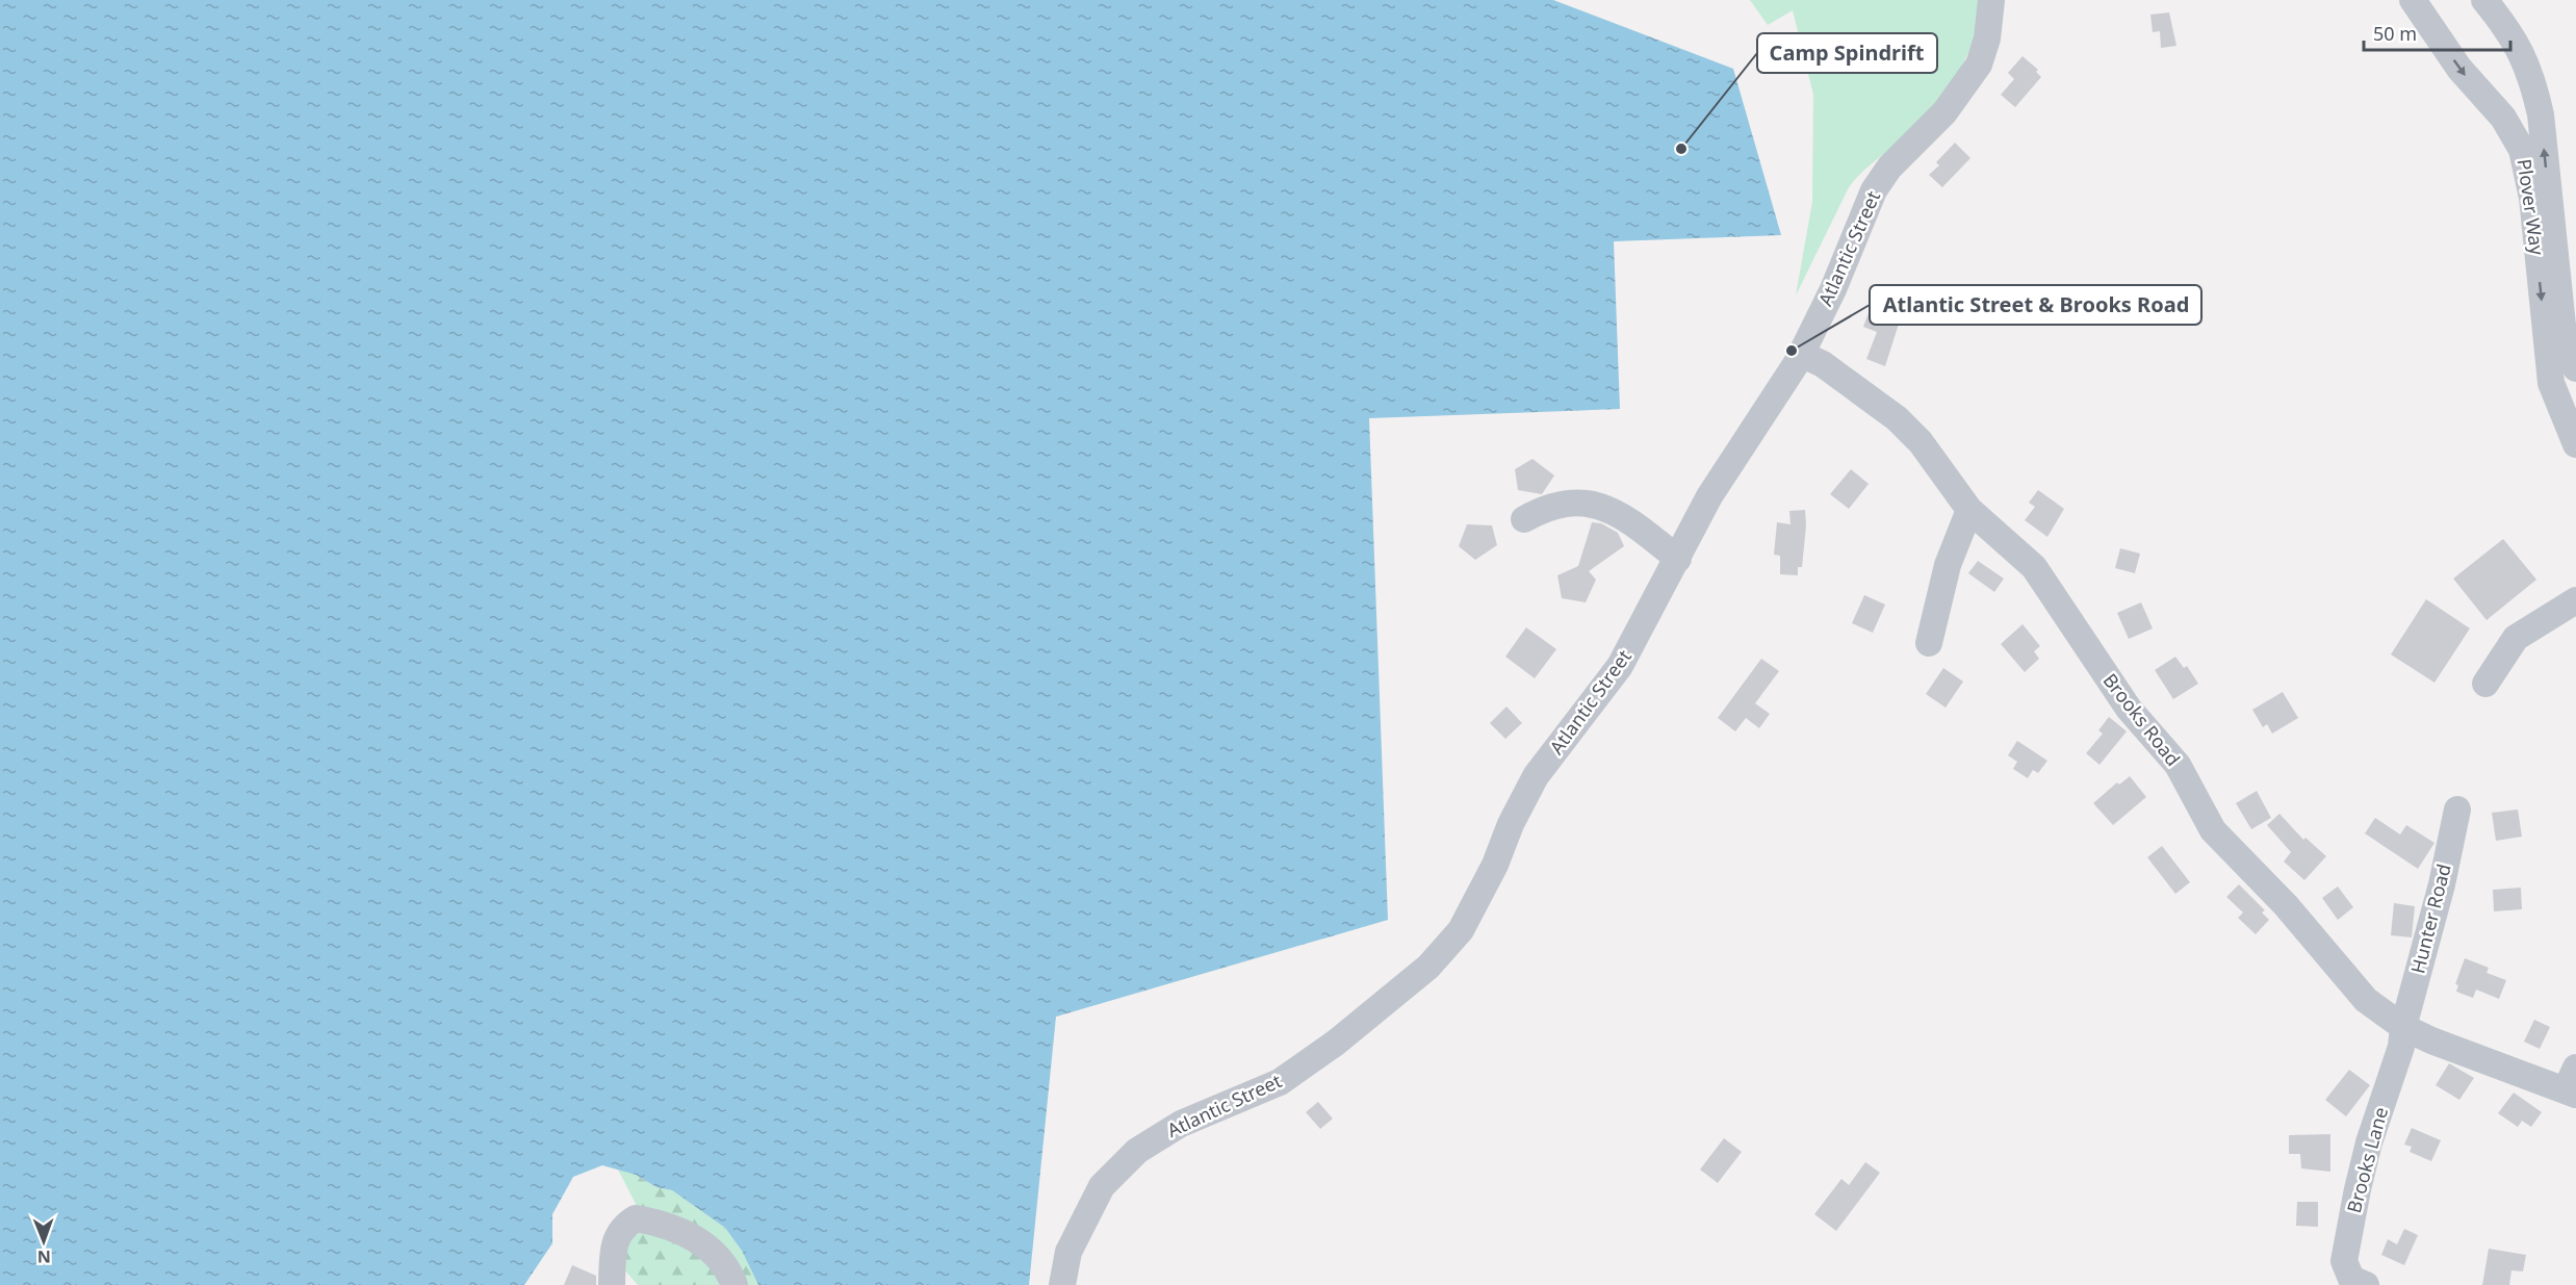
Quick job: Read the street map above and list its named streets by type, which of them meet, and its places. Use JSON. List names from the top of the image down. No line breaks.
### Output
{"streets":{"street":["Plover Way","Atlantic Street","Brooks Road","Hunter Road","Brooks Lane"]},"crossings":[["Atlantic Street","Brooks Road"],["Brooks Road","Hunter Road"],["Brooks Road","Brooks Lane"],["Hunter Road","Brooks Lane"]],"places":["Camp Spindrift","Atlantic Street & Brooks Road"],"scale_bar":"50 m","north":"bottom"}
